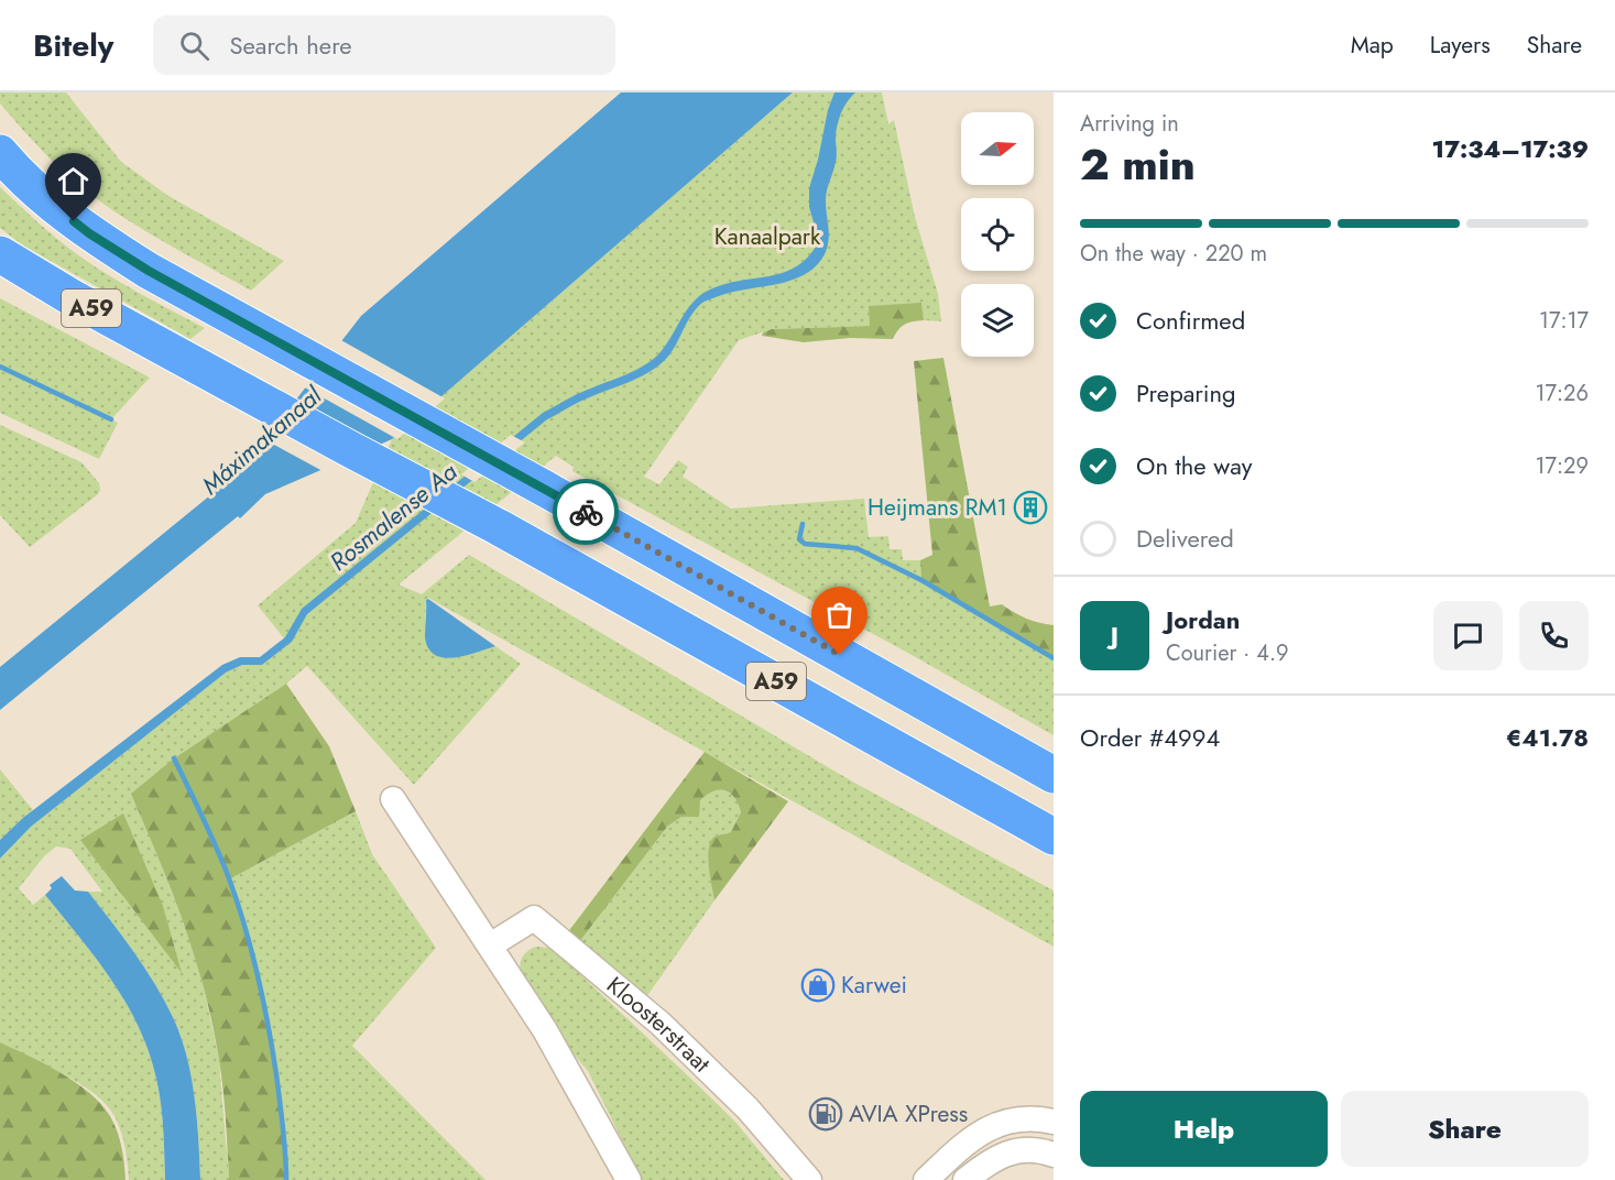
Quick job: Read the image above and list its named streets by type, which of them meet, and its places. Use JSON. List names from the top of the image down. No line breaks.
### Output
{"streets":{"highway":["A59"],"street":["Kloosterstraat"]},"water":["Máximakanaal","Rosmalense Aa"],"parks":["Kanaalpark"],"places":{"building":["Heijmans RM1"],"shop":["Karwei"],"fuel station":["AVIA XPress"]},"north":"right","page":{"header":"Bitely","search":"Search here","nav":["Map","Layers","Share"],"heading":["2 min","Arriving in","17:34–17:39"],"panel":["Jordan","Courier · 4.9","Order #4994","€41.78"],"bar":"On the way · 220 m","list":[["Confirmed","17:17"],["Preparing","17:26"],["On the way","17:29"],"Delivered"],"round":"J","buttons":["Help","Share"]}}
